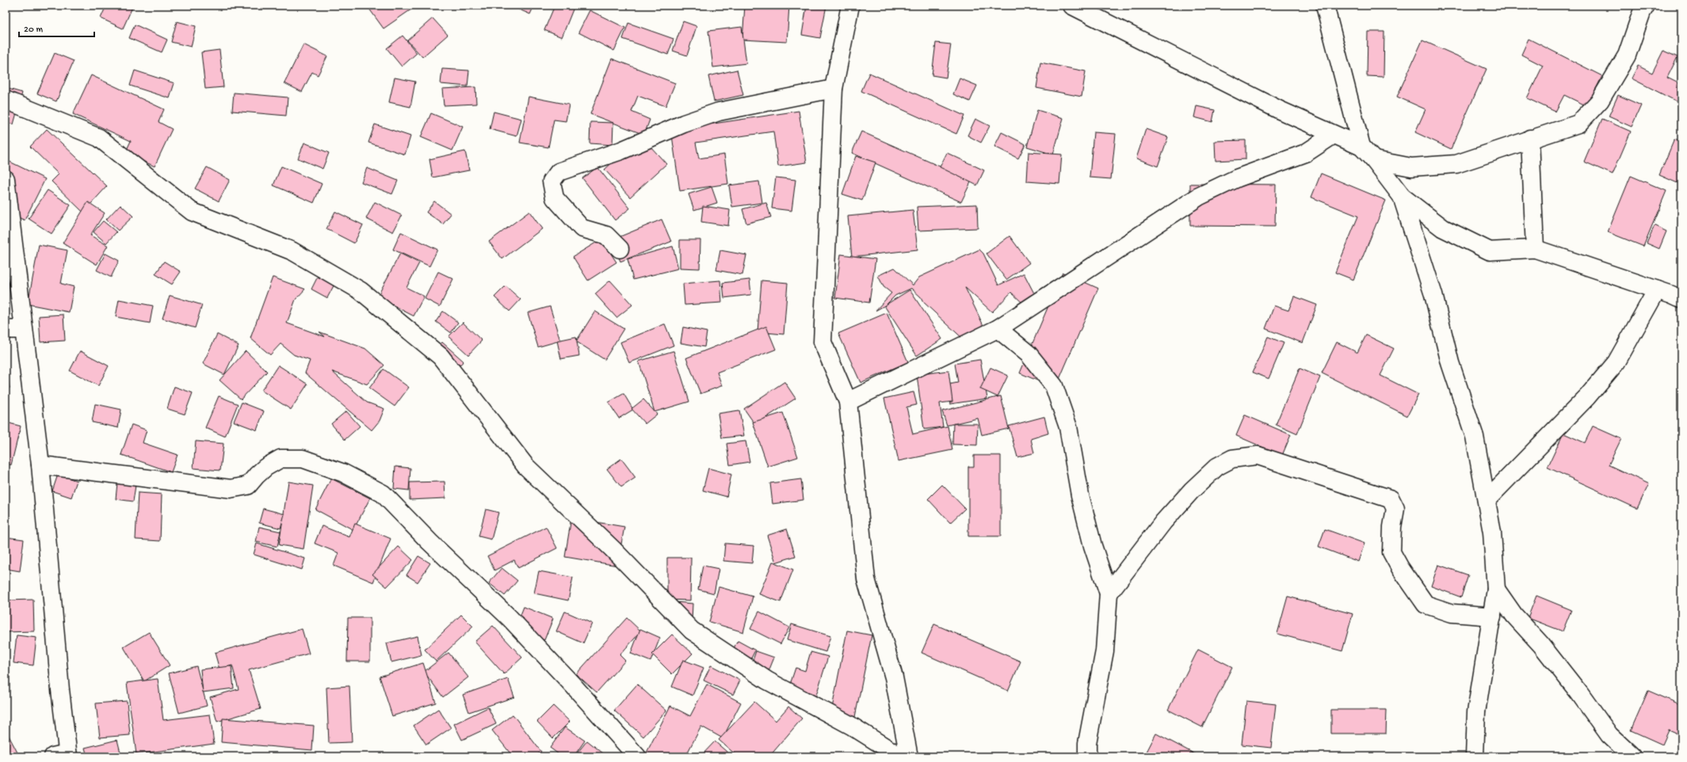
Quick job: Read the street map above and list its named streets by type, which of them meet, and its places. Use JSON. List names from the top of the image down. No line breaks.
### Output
{"scale_bar":"20 m"}
